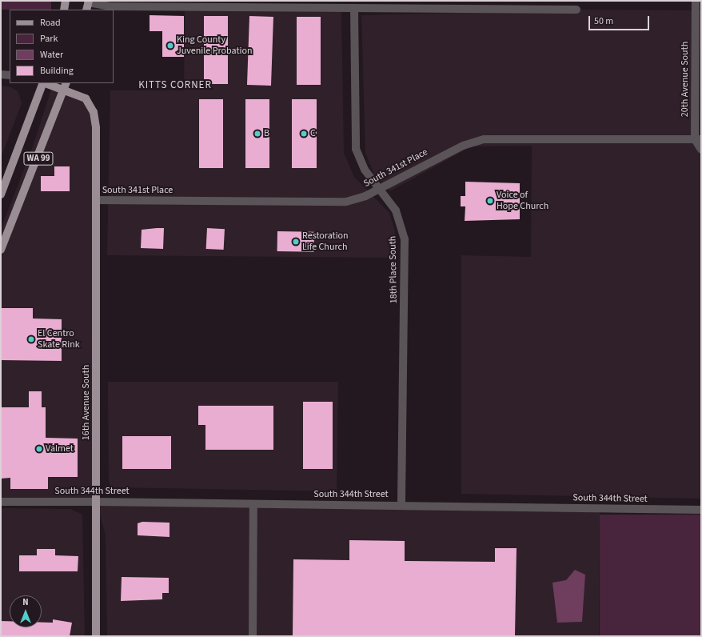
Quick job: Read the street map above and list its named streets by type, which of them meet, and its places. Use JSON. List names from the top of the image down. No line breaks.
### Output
{"streets":{"main road":["WA 99","16th Avenue South"],"street":["20th Avenue South","South 341st Place","18th Place South","South 344th Street"]},"crossings":[["20th Avenue South","South 341st Place"],["WA 99","16th Avenue South"],["South 341st Place","18th Place South"],["South 341st Place","16th Avenue South"],["18th Place South","South 344th Street"],["16th Avenue South","South 344th Street"]],"districts":["KITTS CORNER"],"places":["King County Juvenile Probation","B","C","Voice of Hope Church","Restoration Life Church","El Centro Skate Rink","Valmet"],"legend":["Road","Park","Water","Building"],"scale_bar":"50 m","north":"top"}
